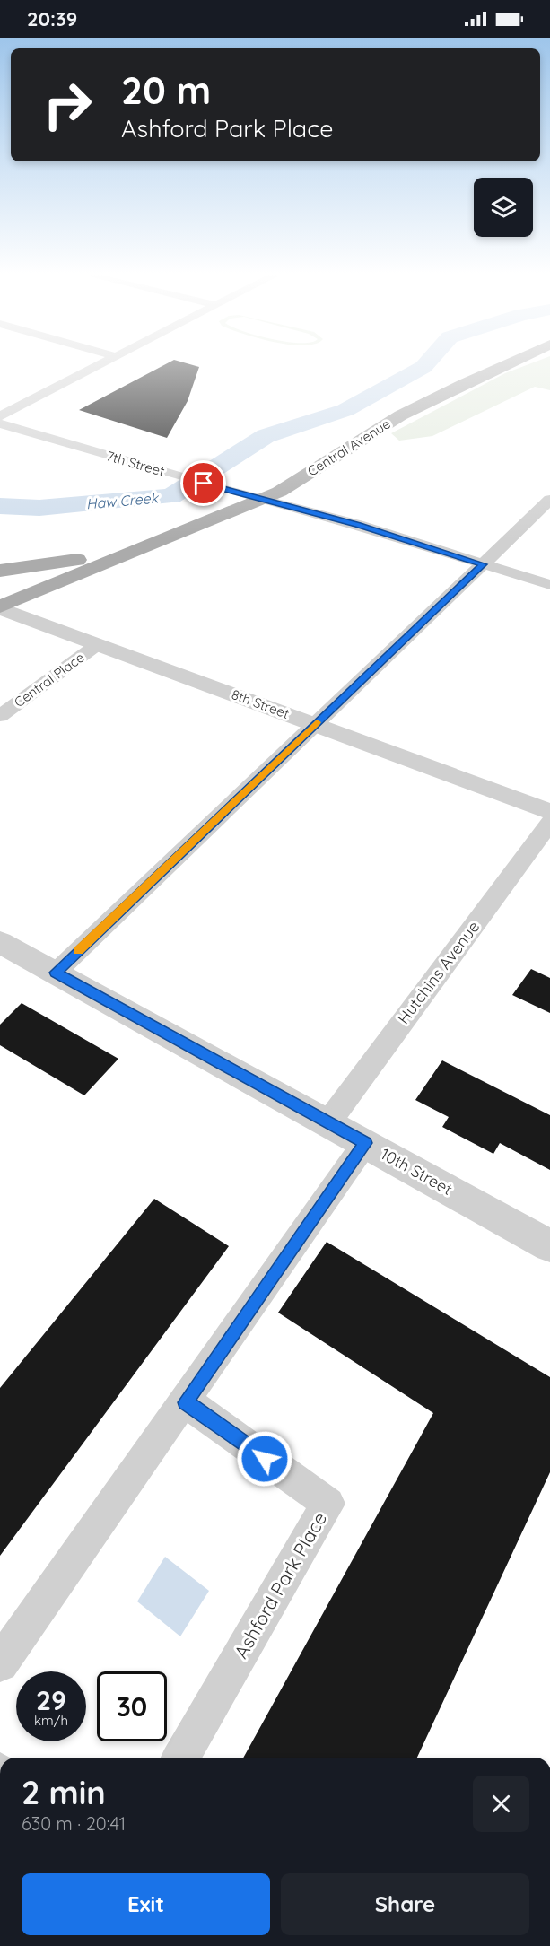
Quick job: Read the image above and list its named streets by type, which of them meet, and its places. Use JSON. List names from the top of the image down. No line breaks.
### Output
{"streets":{"main road":["Central Avenue"],"street":["7th Street","Central Place","8th Street","Hutchins Avenue","10th Street","Ashford Park Place"]},"crossings":[["Central Avenue","7th Street"],["Central Avenue","8th Street"],["Central Place","8th Street"],["Hutchins Avenue","10th Street"]],"water":["Haw Creek"],"page":{"status":"20:39","turn":["20 m","Ashford Park Place"],"speed":"29 km/h","limit":"30","heading":["2 min","630 m · 20:41"],"buttons":["Exit","Share"]}}
